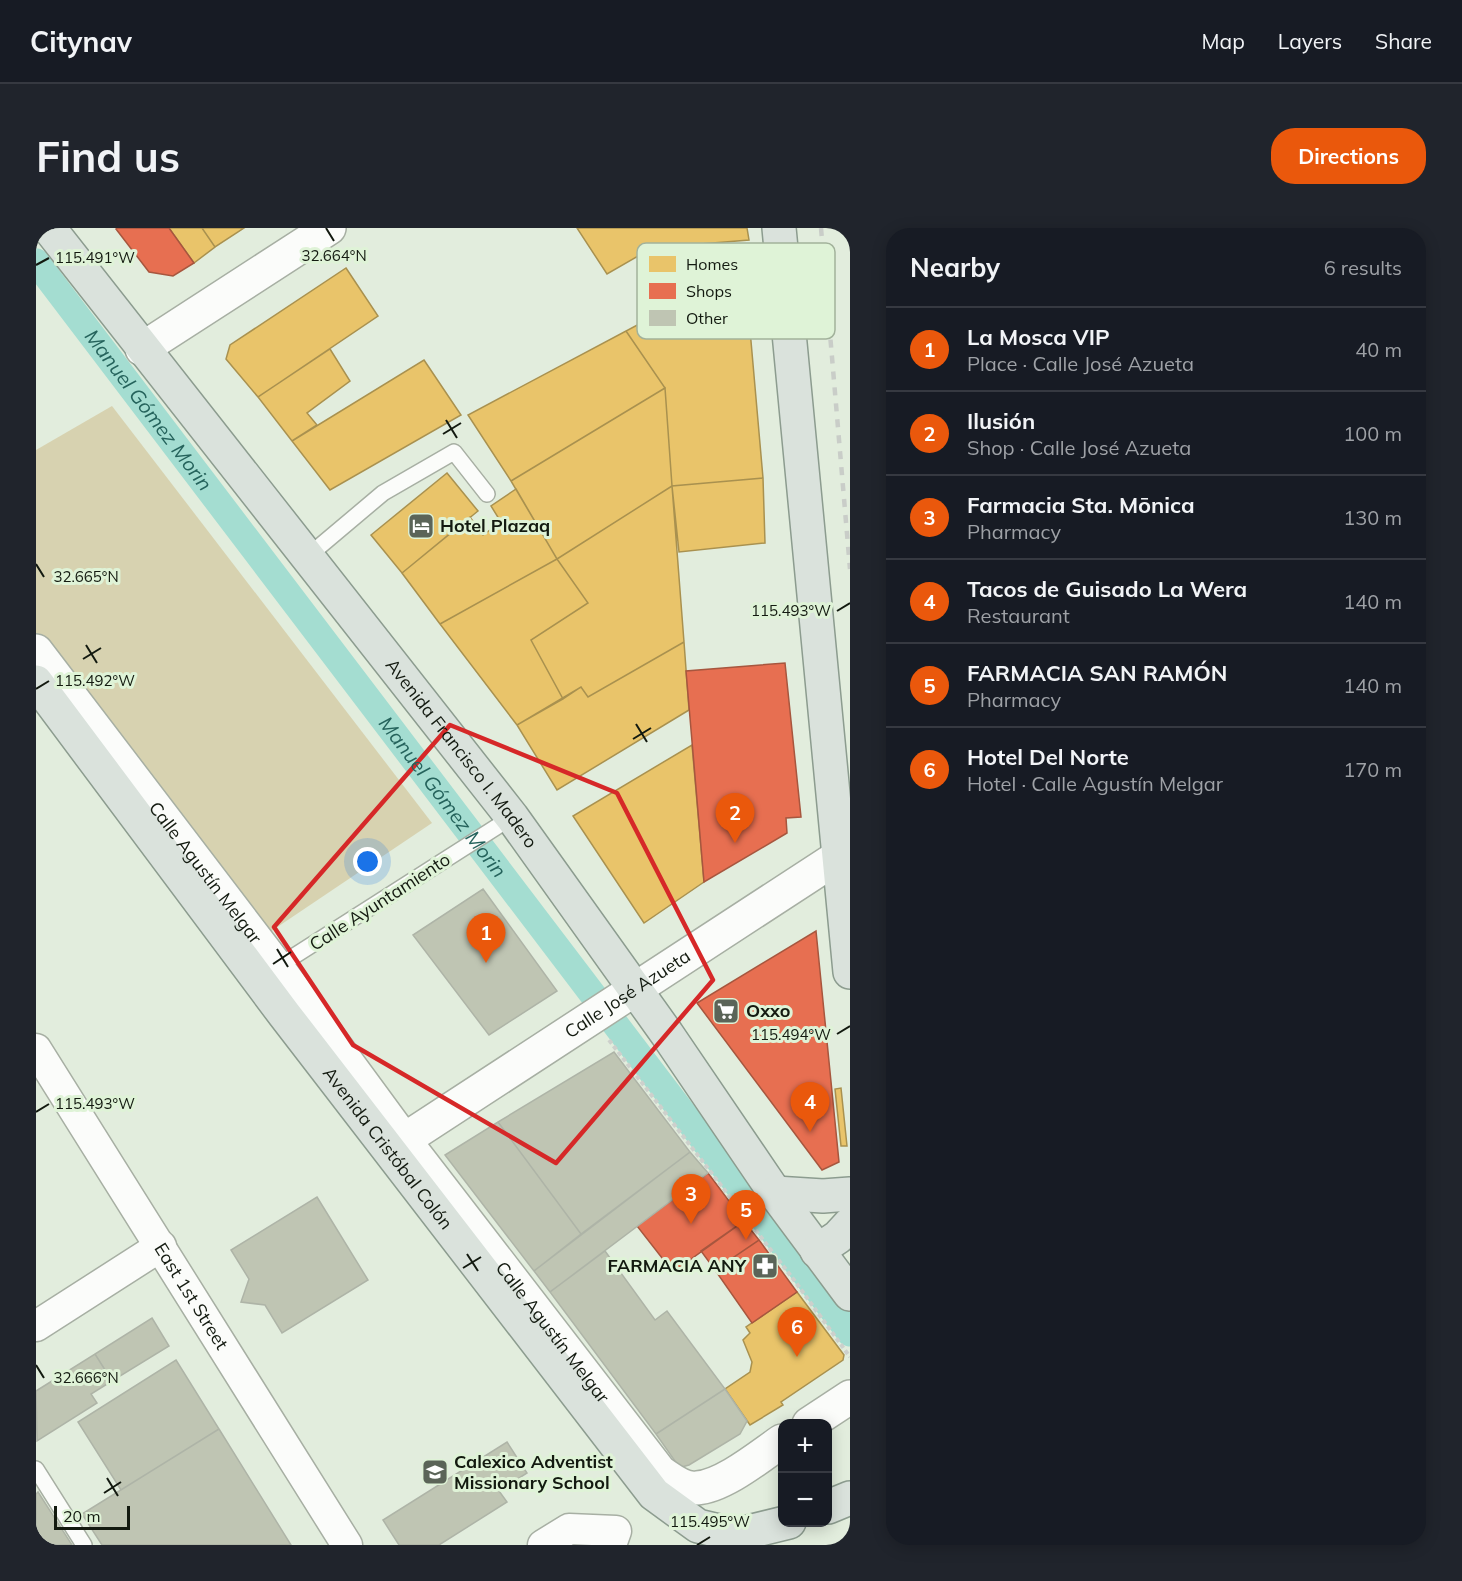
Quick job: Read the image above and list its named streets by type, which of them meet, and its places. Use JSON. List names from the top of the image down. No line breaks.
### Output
{"streets":{"main road":["Avenida Francisco I. Madero","Calle Agustín Melgar","Calle José Azueta","Avenida Cristóbal Colón"],"street":["East 1st Street"],"lane":["Calle Ayuntamiento"]},"crossings":[["Avenida Francisco I. Madero","Calle Ayuntamiento"],["Avenida Francisco I. Madero","Calle José Azueta"],["Calle Agustín Melgar","Calle Ayuntamiento"],["Calle Agustín Melgar","Calle José Azueta"]],"water":["Manuel Gómez Morin"],"places":{"hotel":["Hotel Plazaq"],"supermarket":["Oxxo"],"pharmacy":["FARMACIA ANY"],"school or university":["Calexico Adventist Missionary School"]},"legend":["Homes","Shops","Other"],"scale_bar":"20 m","page":{"header":"Citynav","nav":["Map","Layers","Share"],"buttons":"Directions","title":"Find us","heading":["Nearby","6 results"],"list":[{"mark":"1","name":"La Mosca VIP","note":"Place · Calle José Azueta","value":"40 m"},{"mark":"2","name":"Ilusión","note":"Shop · Calle José Azueta","value":"100 m"},{"mark":"3","name":"Farmacia Sta. Mōnica","note":"Pharmacy","value":"130 m"},{"mark":"4","name":"Tacos de Guisado La Wera","note":"Restaurant","value":"140 m"},{"mark":"5","name":"FARMACIA SAN RAMÓN","note":"Pharmacy","value":"140 m"},{"mark":"6","name":"Hotel Del Norte","note":"Hotel · Calle Agustín Melgar","value":"170 m"}],"pins":["2","1","4","3","5","6"],"map_buttons":["+","−"],"scale":"20 m"},"coordinates":["32.664°N","115.491°W","32.665°N","115.493°W","115.492°W","115.494°W","32.666°N","115.495°W"]}
